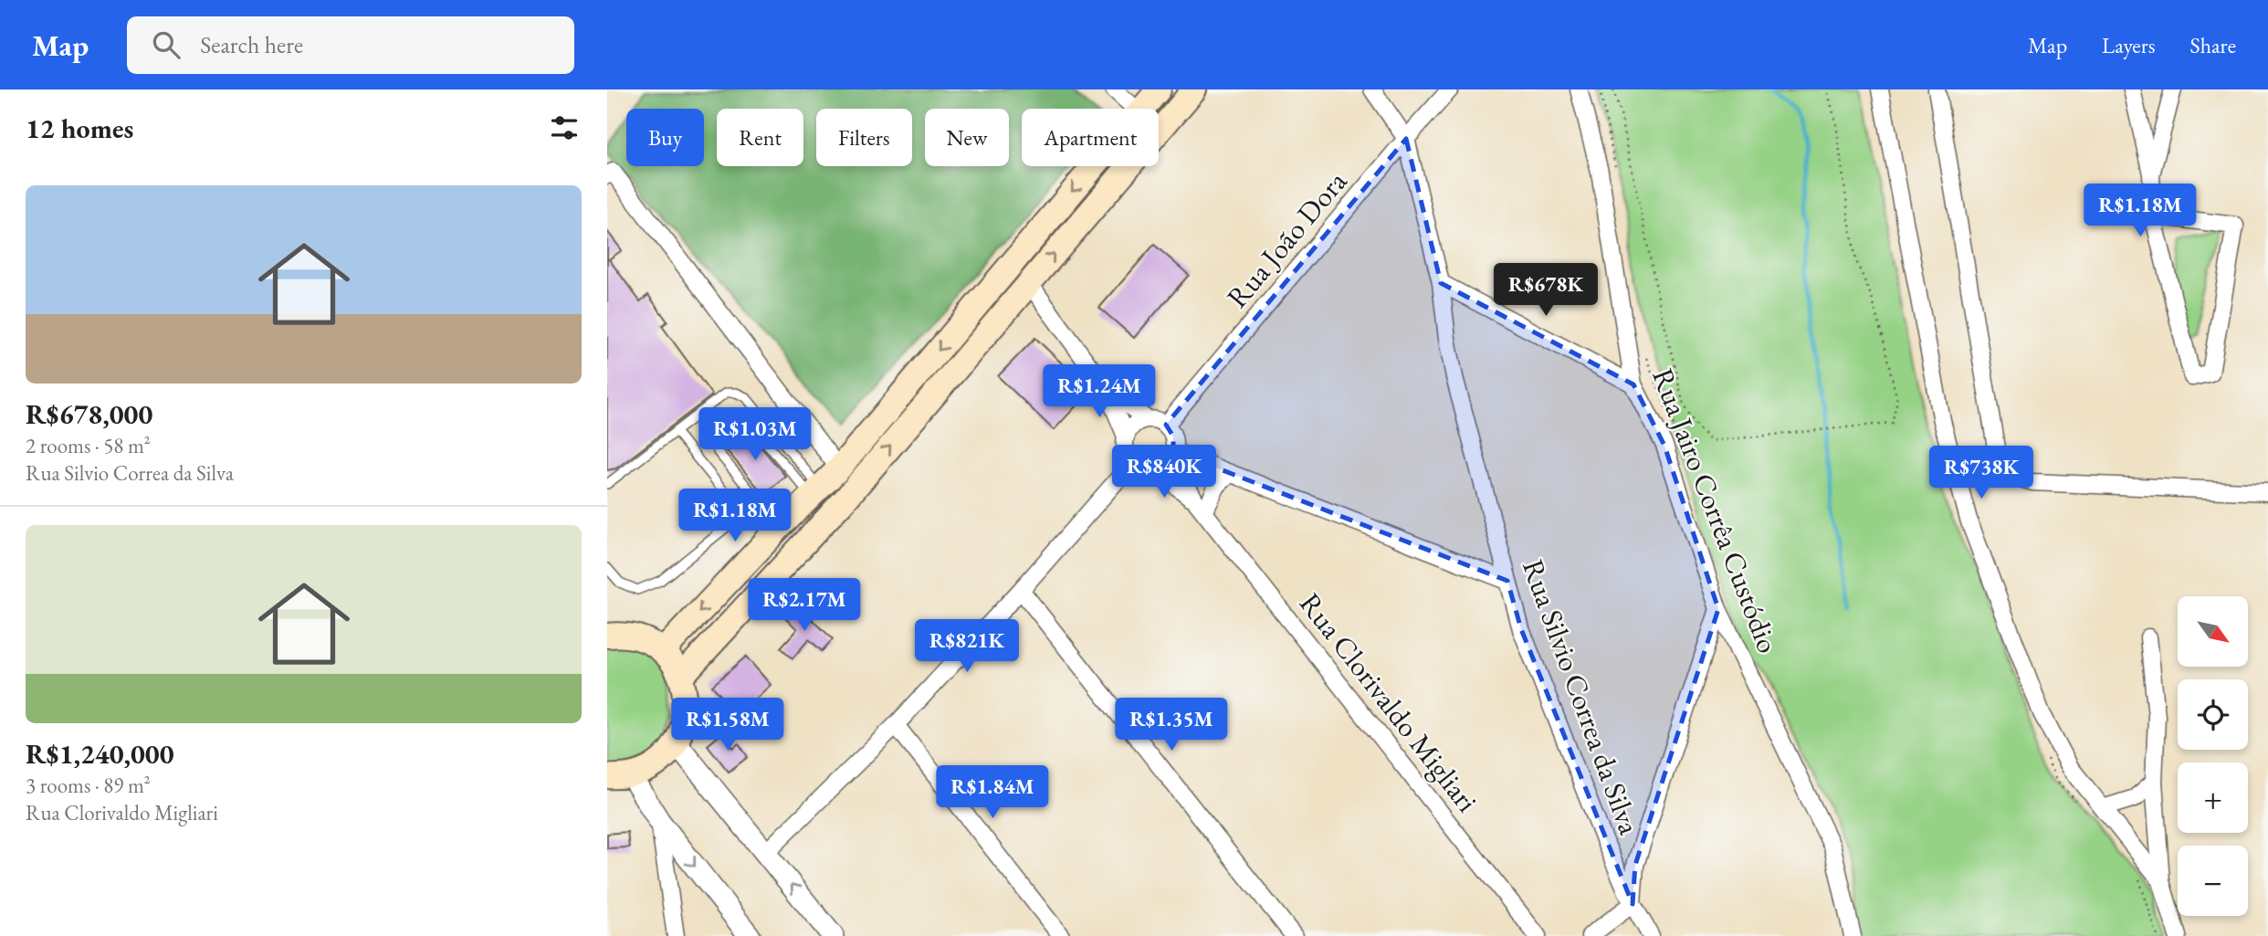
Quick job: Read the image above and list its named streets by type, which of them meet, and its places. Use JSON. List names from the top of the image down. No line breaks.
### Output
{"streets":{"street":["Rua João Dora","Rua Jairo Corrêa Custódio","Rua Silvio Correa da Silva","Rua Clorivaldo Migliari"]},"crossings":[["Rua João Dora","Rua Silvio Correa da Silva"],["Rua João Dora","Rua Clorivaldo Migliari"]],"north":"bottom right","page":{"header":"Map","search":"Search here","nav":["Map","Layers","Share"],"heading":"12 homes","chip":["Buy","Rent","Filters","New","Apartment"],"list":[{"name":"R$678,000","note":"2 rooms · 58 m² · Rua Silvio Correa da Silva"},{"name":"R$1,240,000","note":"3 rooms · 89 m² · Rua Clorivaldo Migliari"}],"price":["R$1.18M","R$678K","R$1.24M","R$1.03M","R$840K","R$738K","R$1.18M","R$2.17M","R$821K","R$1.58M","R$1.35M","R$1.84M"],"map_buttons":["+","−"]}}
